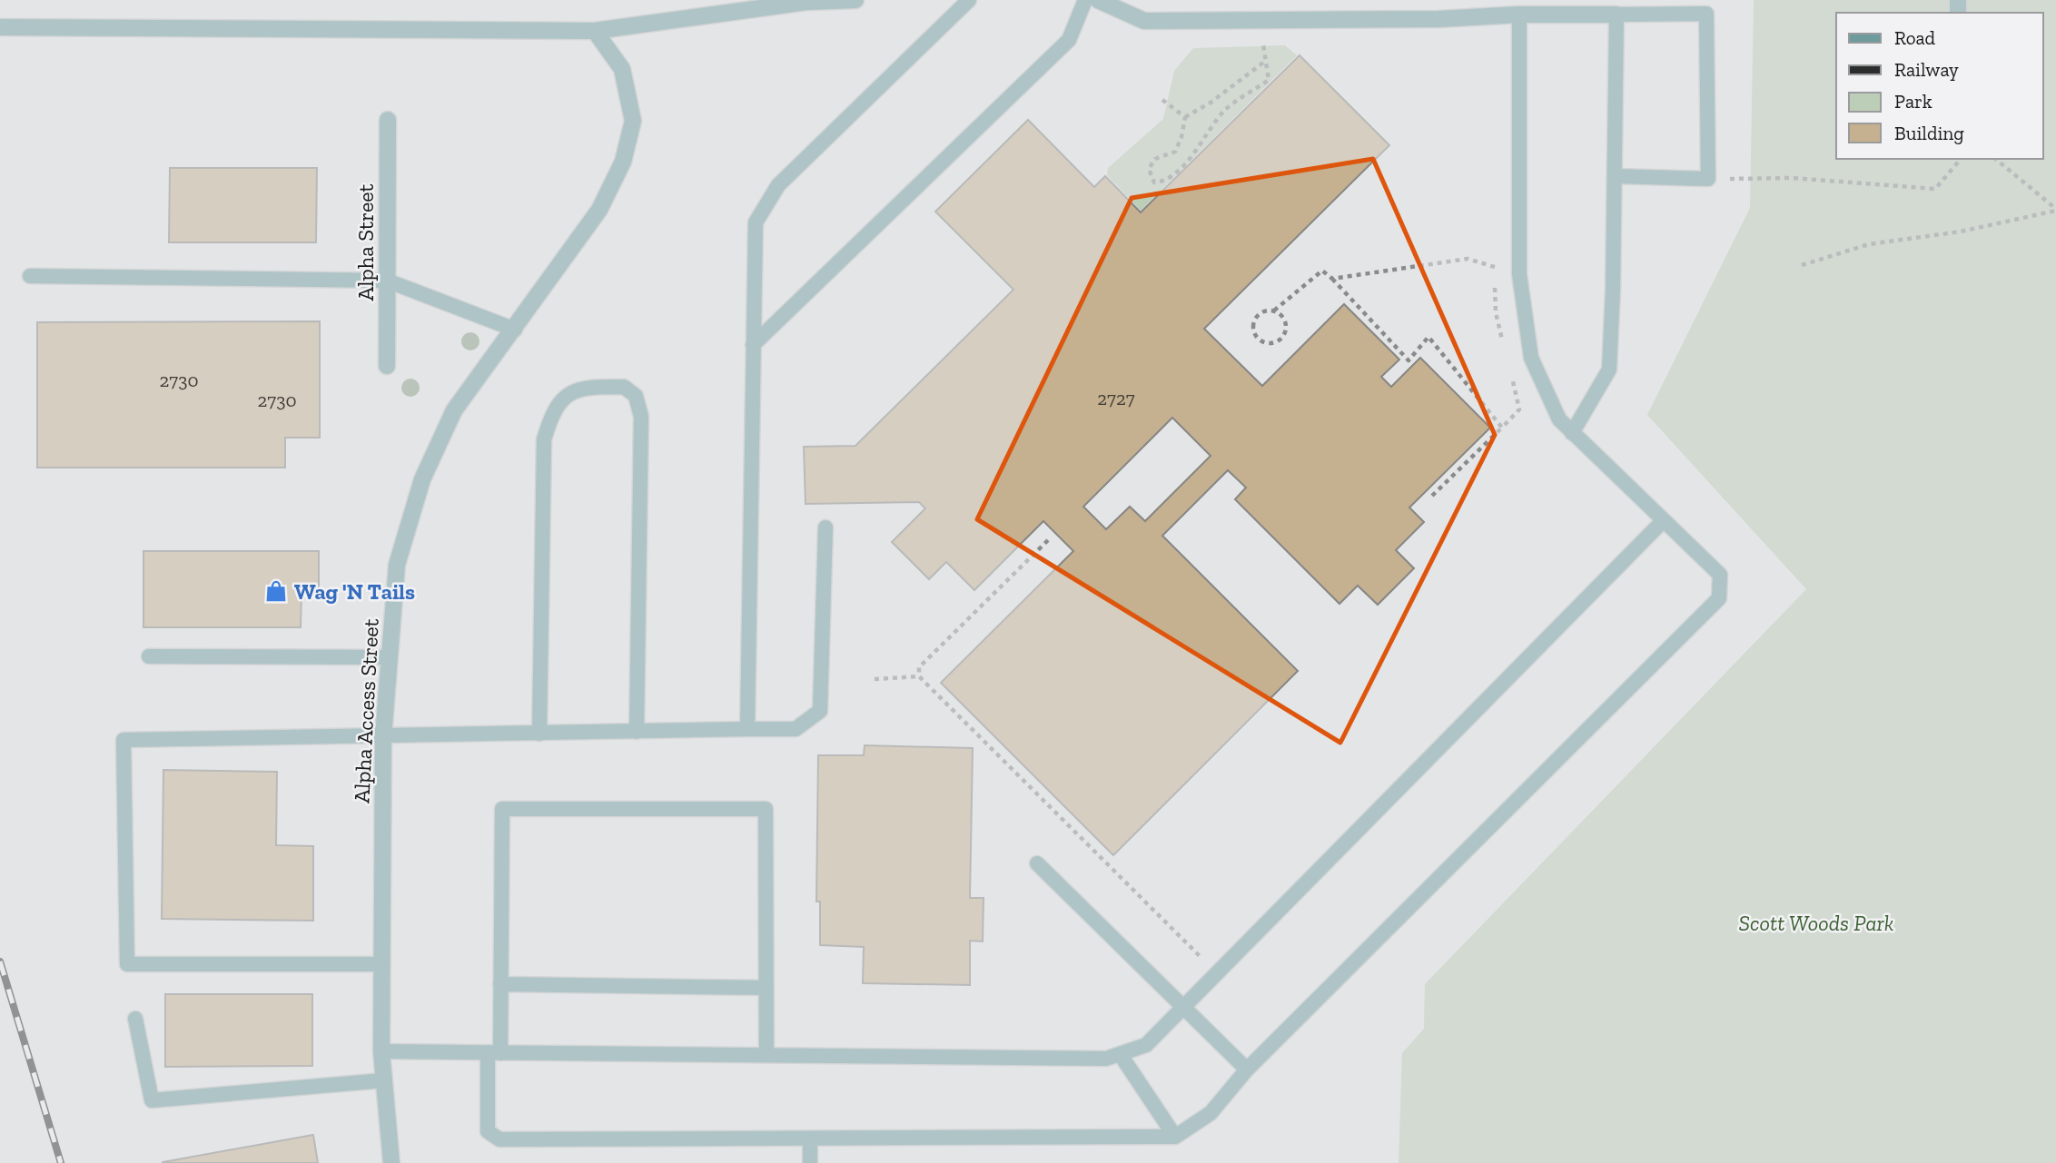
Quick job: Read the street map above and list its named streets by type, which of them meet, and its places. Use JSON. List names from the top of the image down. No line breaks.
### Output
{"streets":{"street":["Alpha Street","Alpha Access Street"]},"parks":["Scott Woods Park"],"places":{"shop":["Wag 'N Tails"]},"house_numbers":["2730","2727","2730"],"legend":["Road","Railway","Park","Building"]}
